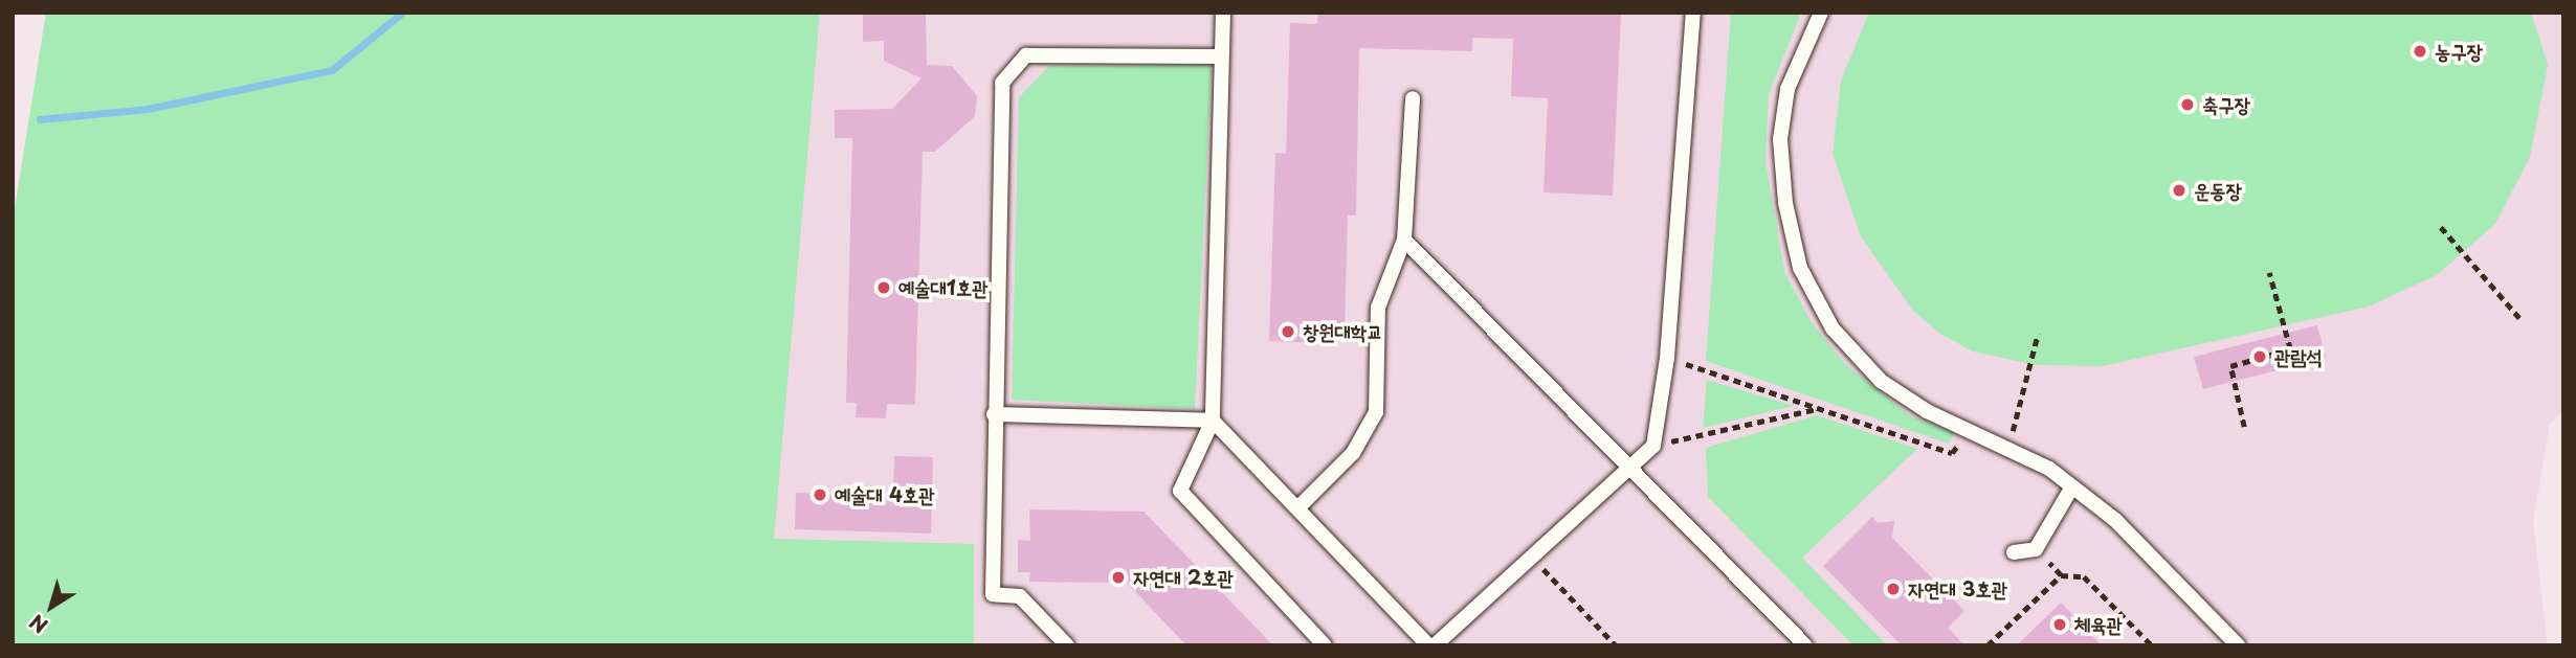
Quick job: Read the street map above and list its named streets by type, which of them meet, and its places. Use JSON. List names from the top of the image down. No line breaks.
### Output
{"places":["농구장","축구장","운동장","예술대1호관","창원대학교","관람석","예술대 4호관","자연대 2호관","자연대 3호관","체육관"],"north":"bottom left"}
